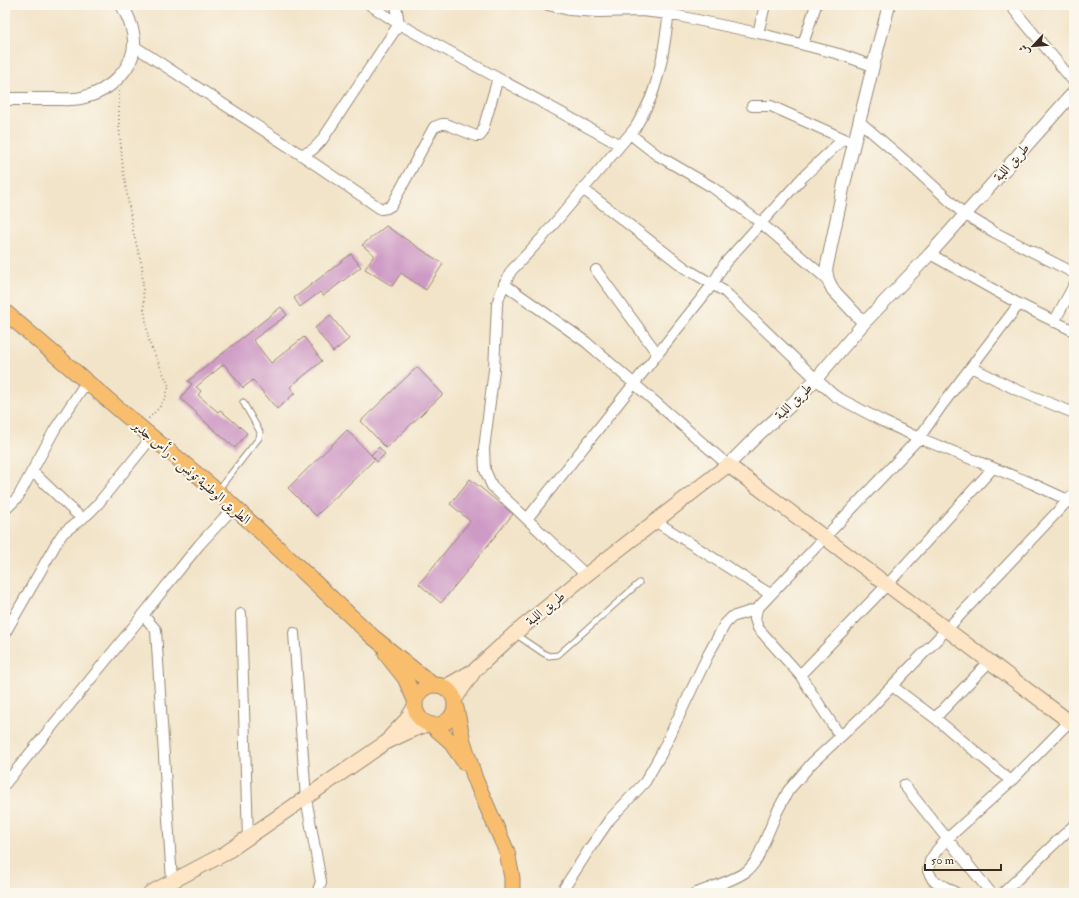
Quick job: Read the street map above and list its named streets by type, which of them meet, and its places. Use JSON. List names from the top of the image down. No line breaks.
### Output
{"streets":{"main road":["طريق اللبة","الطريق الوطنية تونس - رأس جدير"]},"crossings":[["طريق اللبة","الطريق الوطنية تونس - رأس جدير"]],"scale_bar":"50 m","north":"bottom left"}
